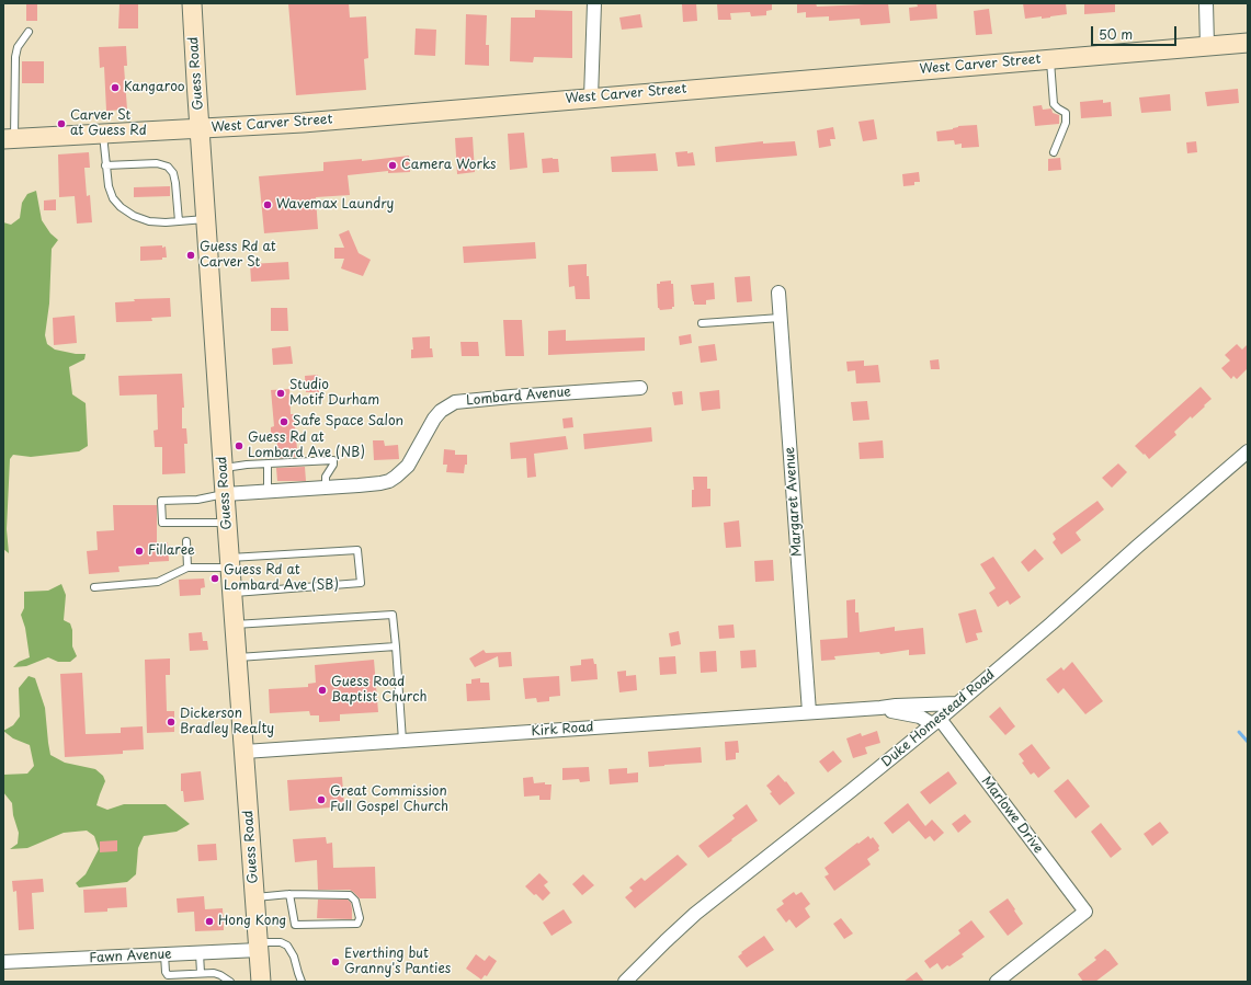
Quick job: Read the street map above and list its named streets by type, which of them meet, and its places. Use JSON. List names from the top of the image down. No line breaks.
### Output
{"streets":{"main road":["West Carver Street","Guess Road"],"street":["Lombard Avenue","Margaret Avenue","Duke Homestead Road","Kirk Road","Marlowe Drive","Fawn Avenue"]},"crossings":[["West Carver Street","Guess Road"],["Guess Road","Lombard Avenue"],["Guess Road","Kirk Road"],["Guess Road","Fawn Avenue"],["Margaret Avenue","Kirk Road"],["Duke Homestead Road","Kirk Road"],["Duke Homestead Road","Marlowe Drive"],["Kirk Road","Marlowe Drive"]],"places":["Kangaroo","Carver St at Guess Rd","Camera Works","Wavemax Laundry","Guess Rd at Carver St","Studio Motif Durham","Safe Space Salon","Guess Rd at Lombard Ave (NB)","Fillaree","Guess Rd at Lombard Ave (SB)","Guess Road Baptist Church","Dickerson Bradley Realty","Great Commission Full Gospel Church","Hong Kong","Everthing but Granny's Panties"],"scale_bar":"50 m"}
